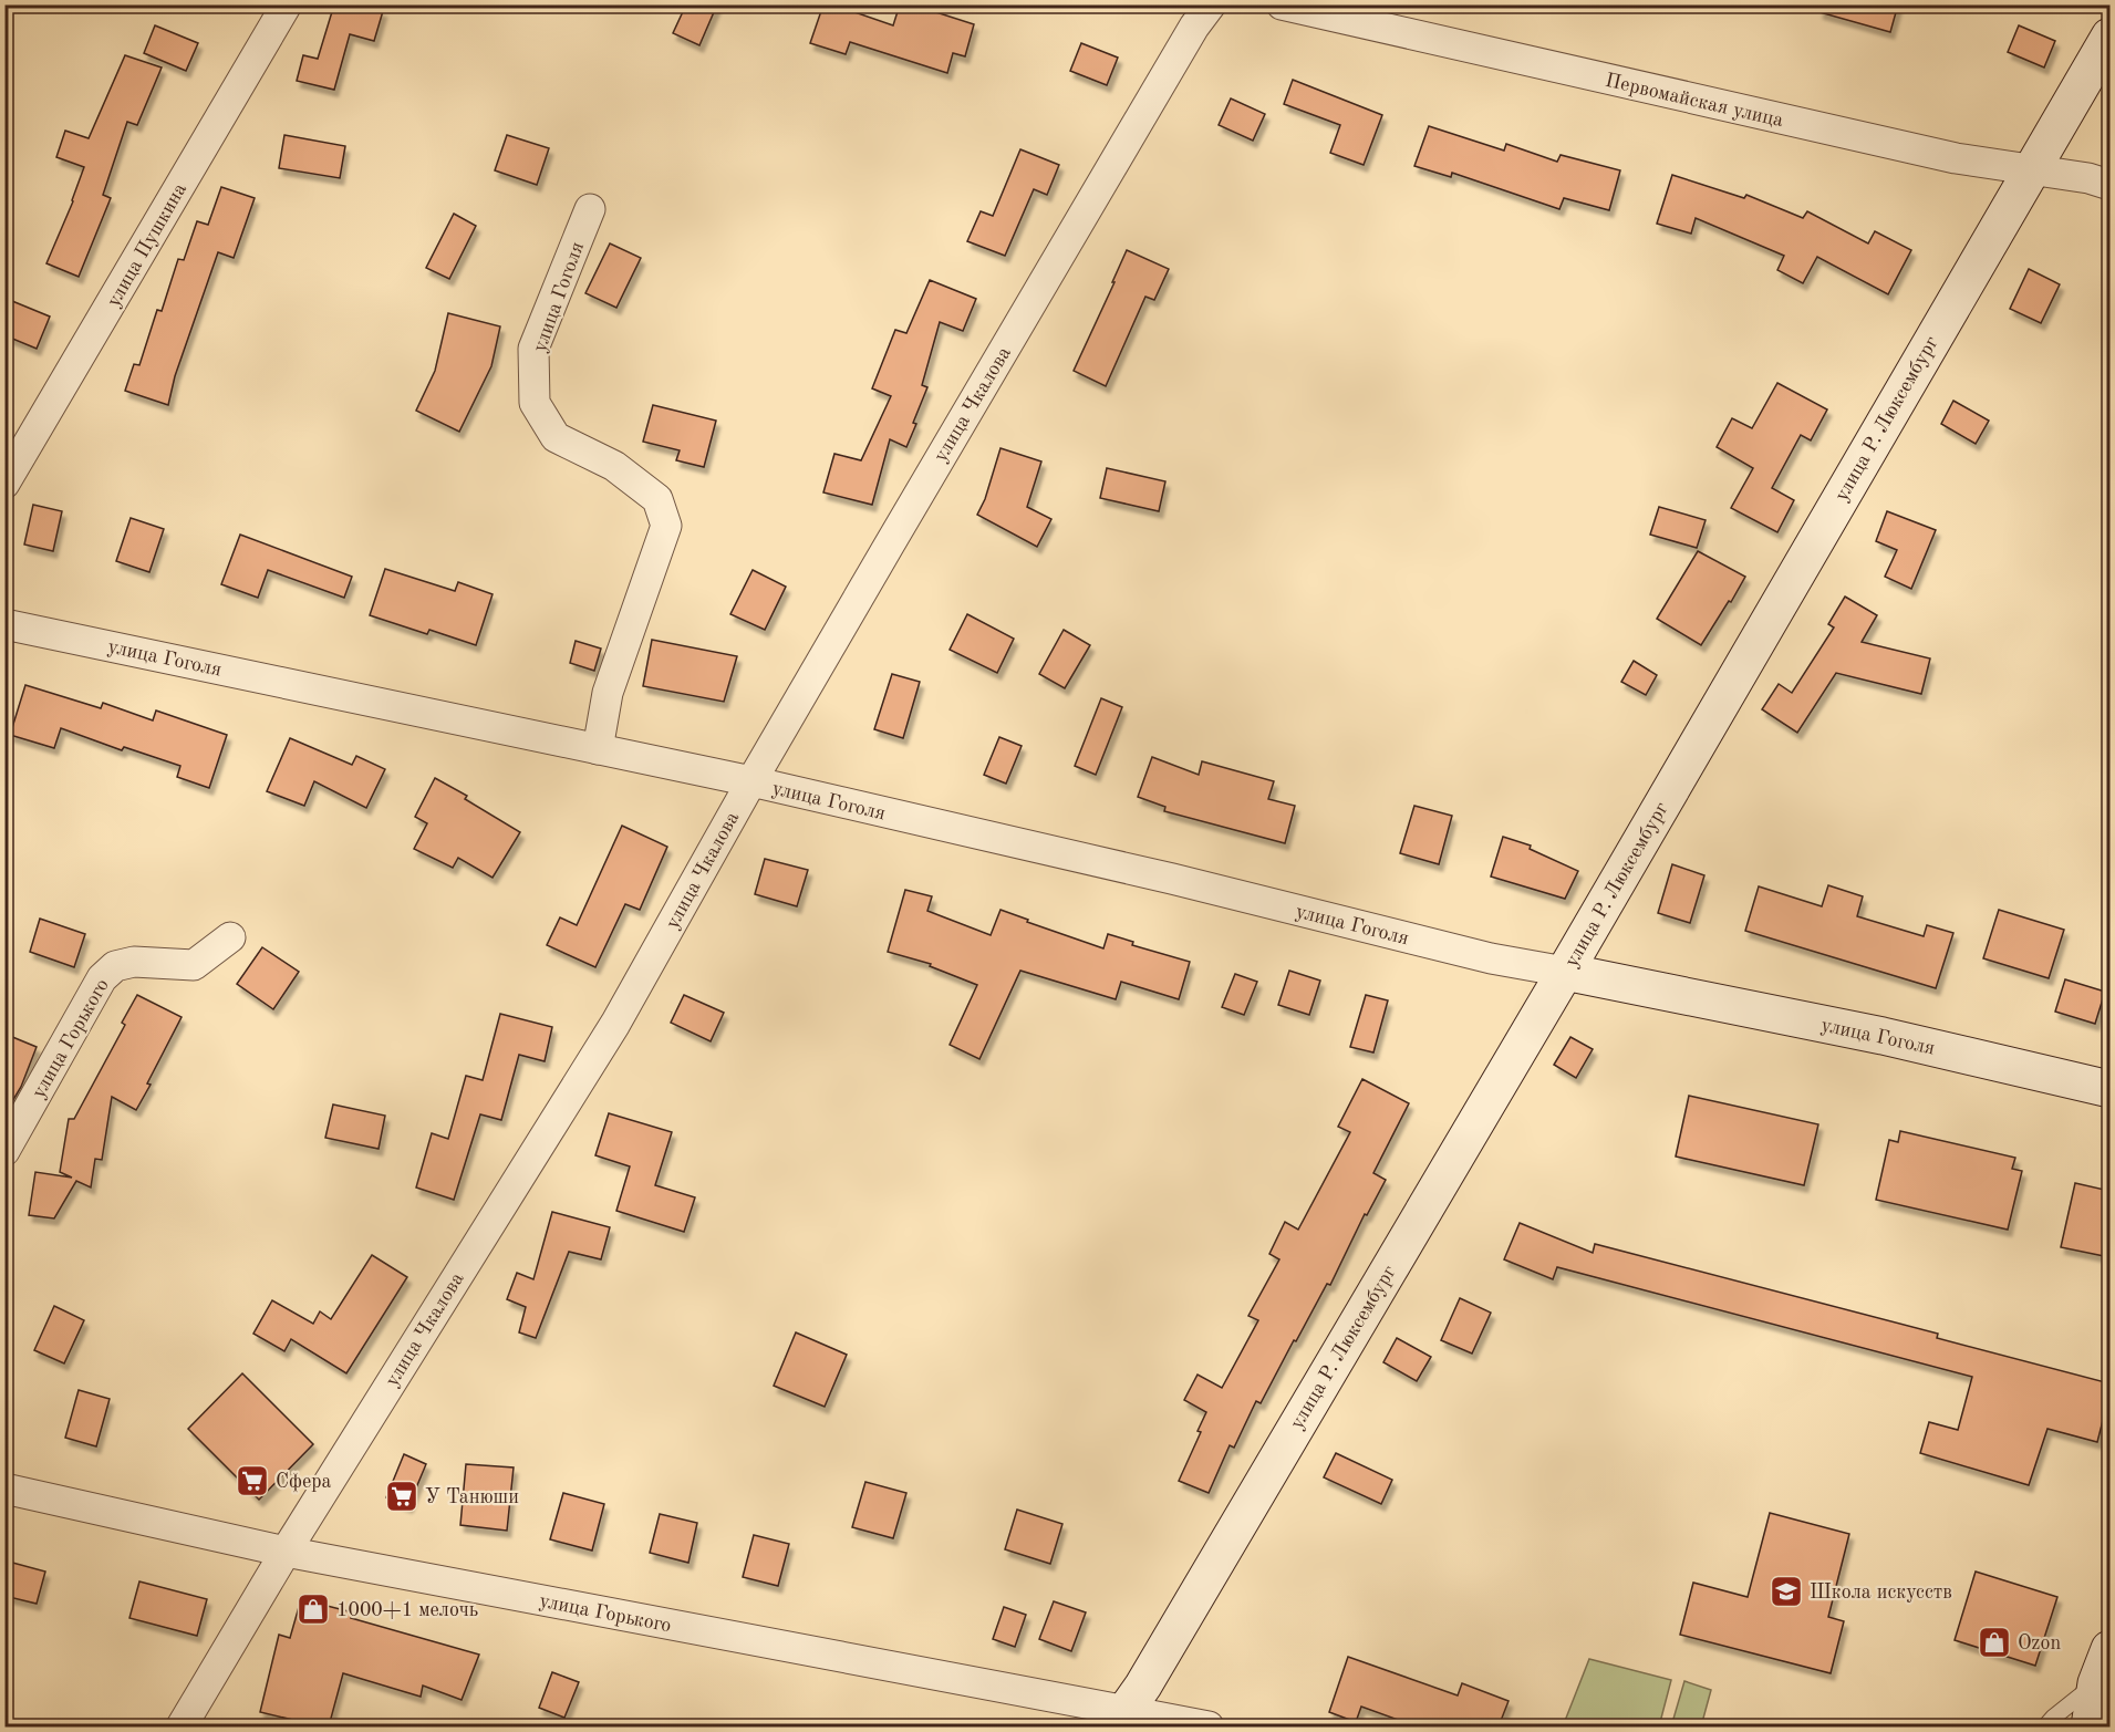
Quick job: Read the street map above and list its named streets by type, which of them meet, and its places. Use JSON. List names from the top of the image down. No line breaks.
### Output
{"streets":{"street":["Первомайская улица","улица Пушкина","улица Гоголя","улица Чкалова","улица Р. Люксембург","улица Горького"]},"crossings":[["Первомайская улица","улица Р. Люксембург"],["улица Гоголя","улица Чкалова"],["улица Гоголя","улица Р. Люксембург"],["улица Чкалова","улица Горького"],["улица Р. Люксембург","улица Горького"]],"places":{"supermarket":["Сфера","У Танюши"],"school or university":["Школа искусств"],"shop":["1000+1 мелочь","Ozon"]}}
